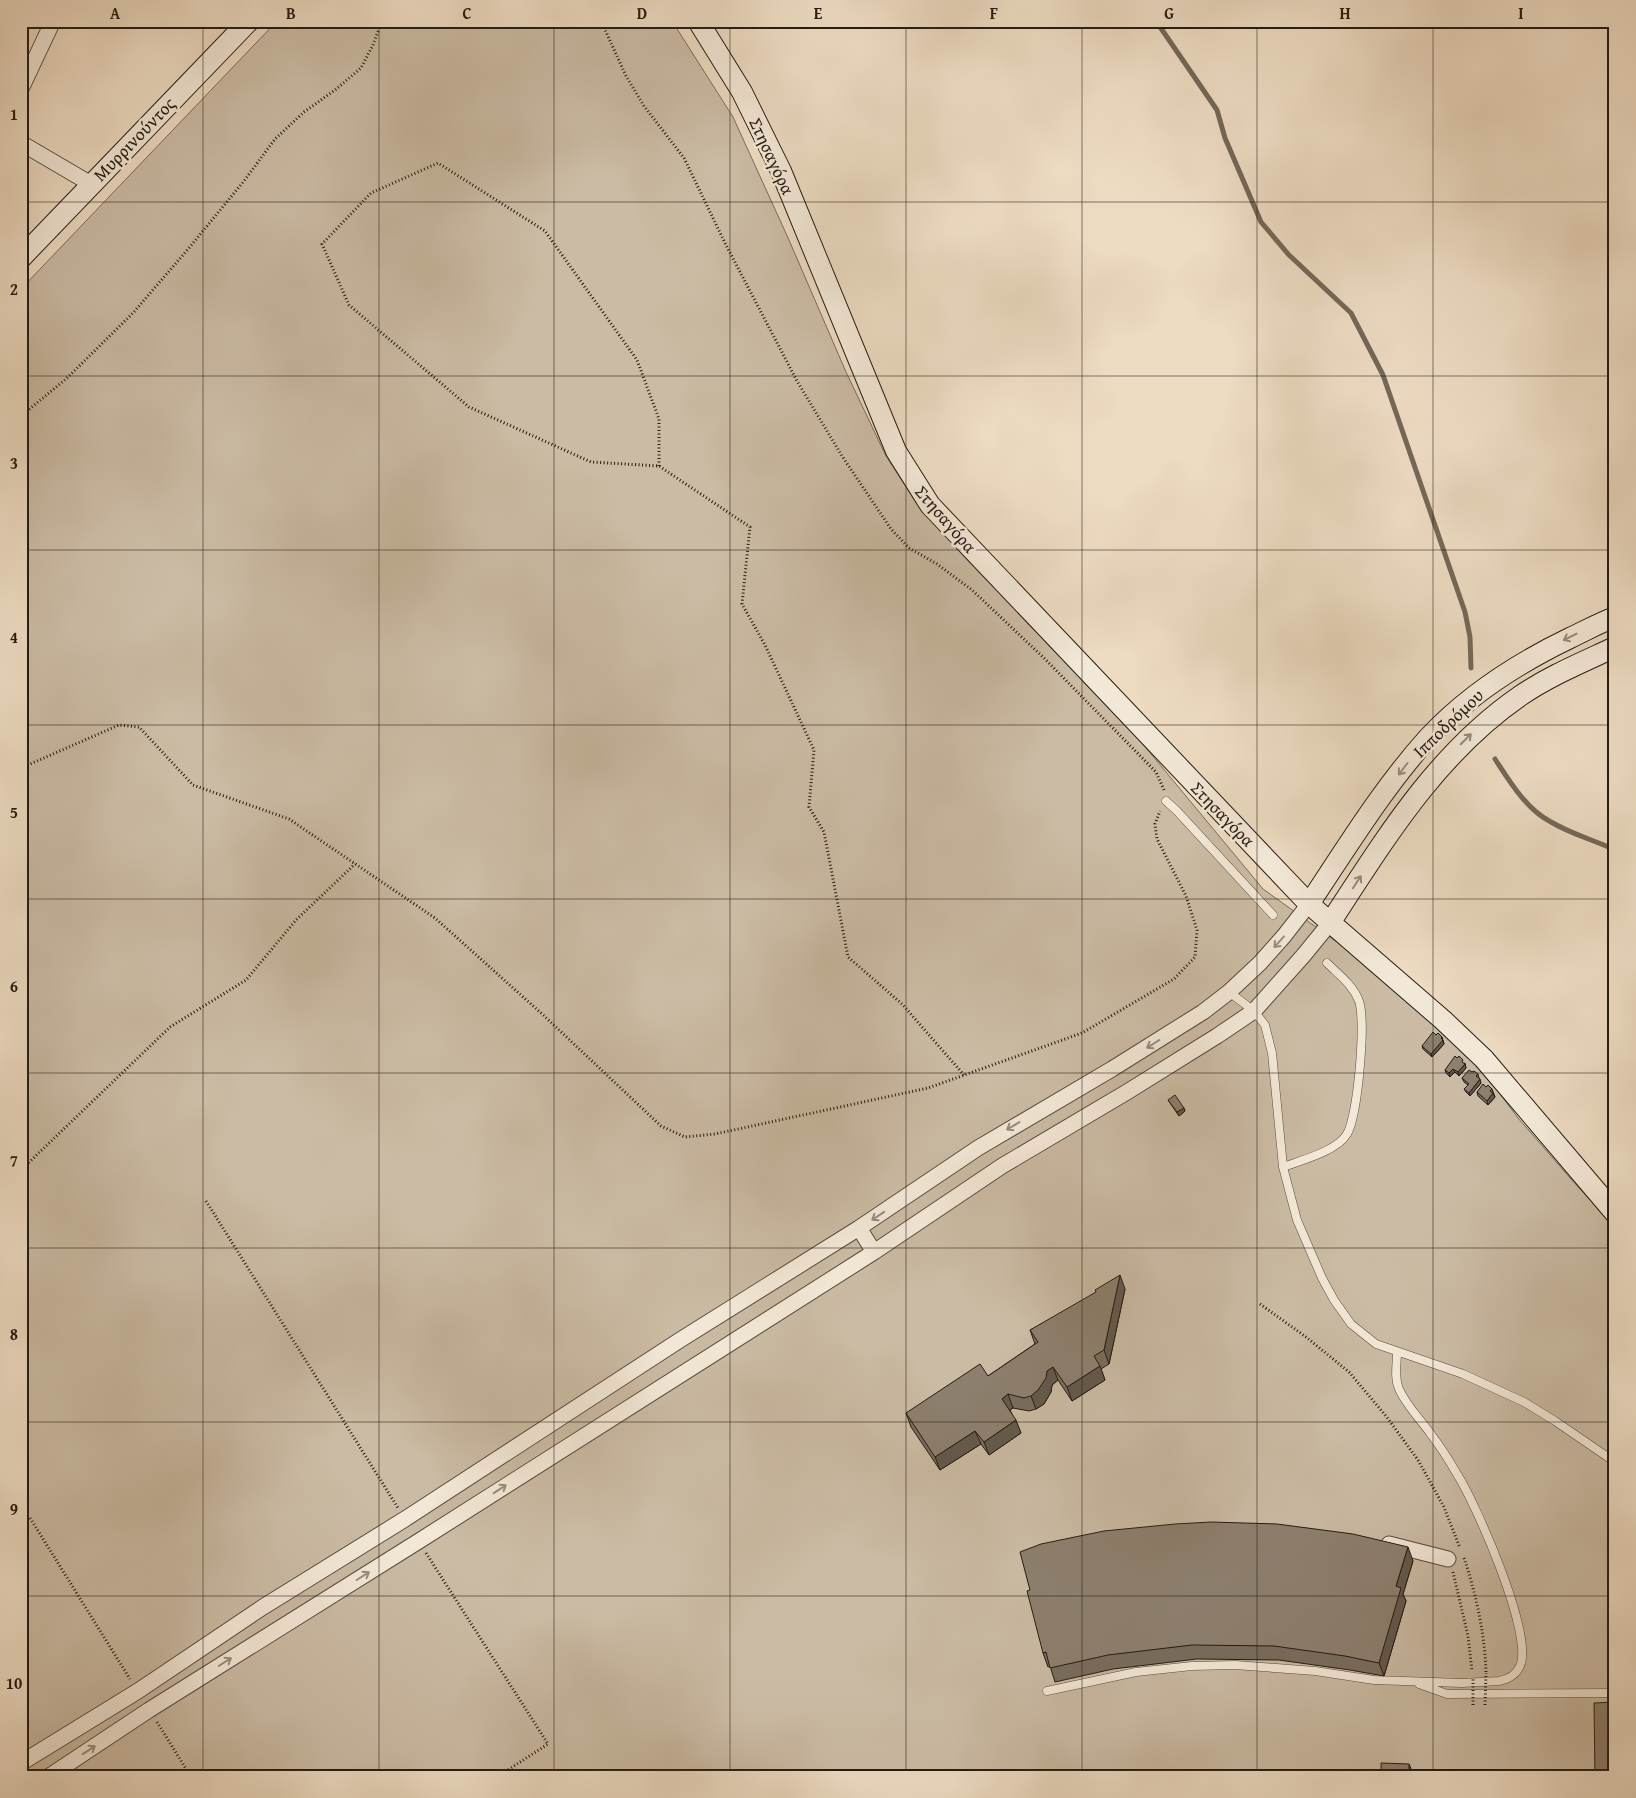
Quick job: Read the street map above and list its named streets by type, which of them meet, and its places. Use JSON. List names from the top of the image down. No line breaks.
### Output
{"streets":{"street":["Μυρρινούντος","Στησαγόρα","Ιπποδρόμου"]},"crossings":[["Στησαγόρα","Ιπποδρόμου"]],"grid":{"columns":["A","B","C","D","E","F","G","H","I"],"rows":["1","2","3","4","5","6","7","8","9","10"]}}
